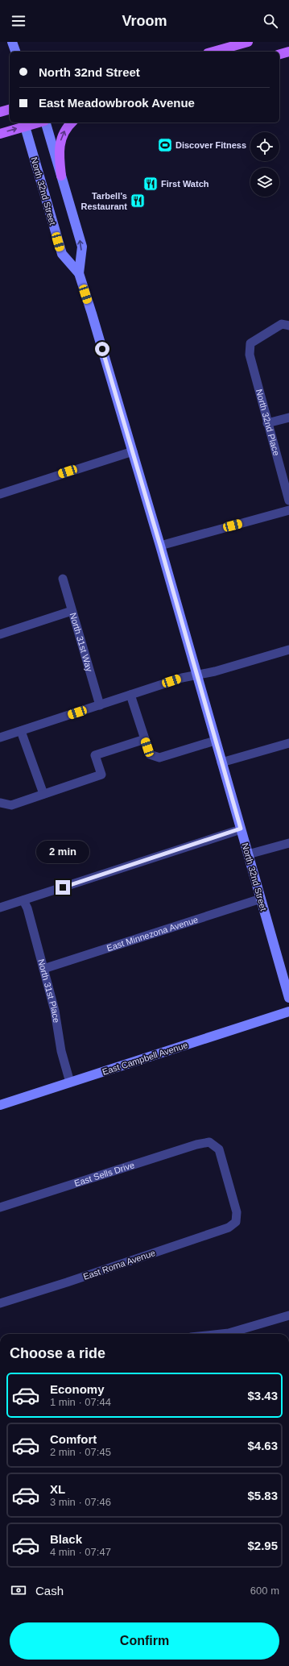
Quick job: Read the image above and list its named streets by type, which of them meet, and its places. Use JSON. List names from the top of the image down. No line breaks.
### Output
{"streets":{"main road":["North 32nd Street","East Campbell Avenue"],"street":["North 32nd Place","North 31st Way","East Minnezona Avenue","North 31st Place","East Sells Drive","East Roma Avenue"]},"crossings":[["North 32nd Street","East Minnezona Avenue"],["East Minnezona Avenue","North 31st Place"],["North 31st Place","East Campbell Avenue"],["East Sells Drive","East Roma Avenue"]],"places":{"sports":["Discover Fitness"],"restaurant":["First Watch","Tarbell’s Restaurant"]},"page":{"header":"Vroom","banner":["North 32nd Street","East Meadowbrook Avenue"],"bubble":"2 min","heading":"Choose a ride","list":[{"name":"Economy","note":"1 min · 07:44","value":"$3.43"},{"name":"Comfort","note":"2 min · 07:45","value":"$4.63"},{"name":"XL","note":"3 min · 07:46","value":"$5.83"},{"name":"Black","note":"4 min · 07:47","value":"$2.95"}],"pay":["Cash","600 m"],"buttons":"Confirm"}}
